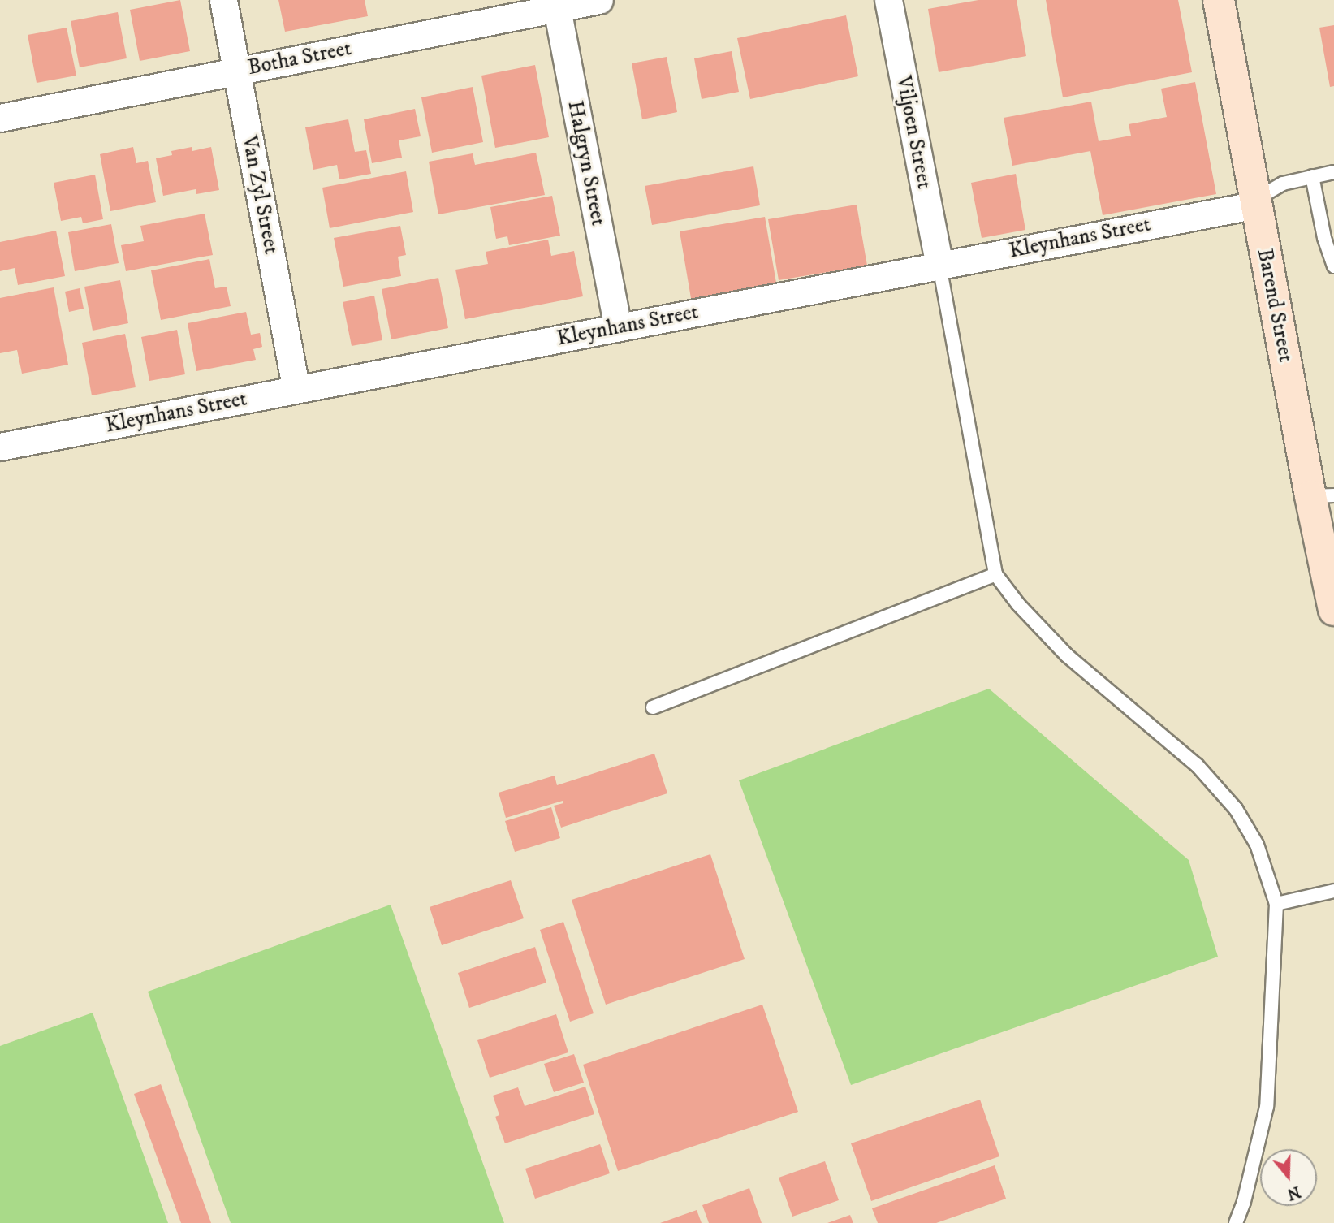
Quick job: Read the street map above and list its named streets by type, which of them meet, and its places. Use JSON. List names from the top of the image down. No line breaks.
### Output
{"streets":{"street":["Botha Street","Viljoen Street","Halgryn Street","Van Zyl Street","Kleynhans Street","Barend Street"]},"crossings":[["Botha Street","Halgryn Street"],["Botha Street","Van Zyl Street"],["Viljoen Street","Kleynhans Street"],["Halgryn Street","Kleynhans Street"],["Van Zyl Street","Kleynhans Street"],["Kleynhans Street","Barend Street"]],"north":"bottom"}
